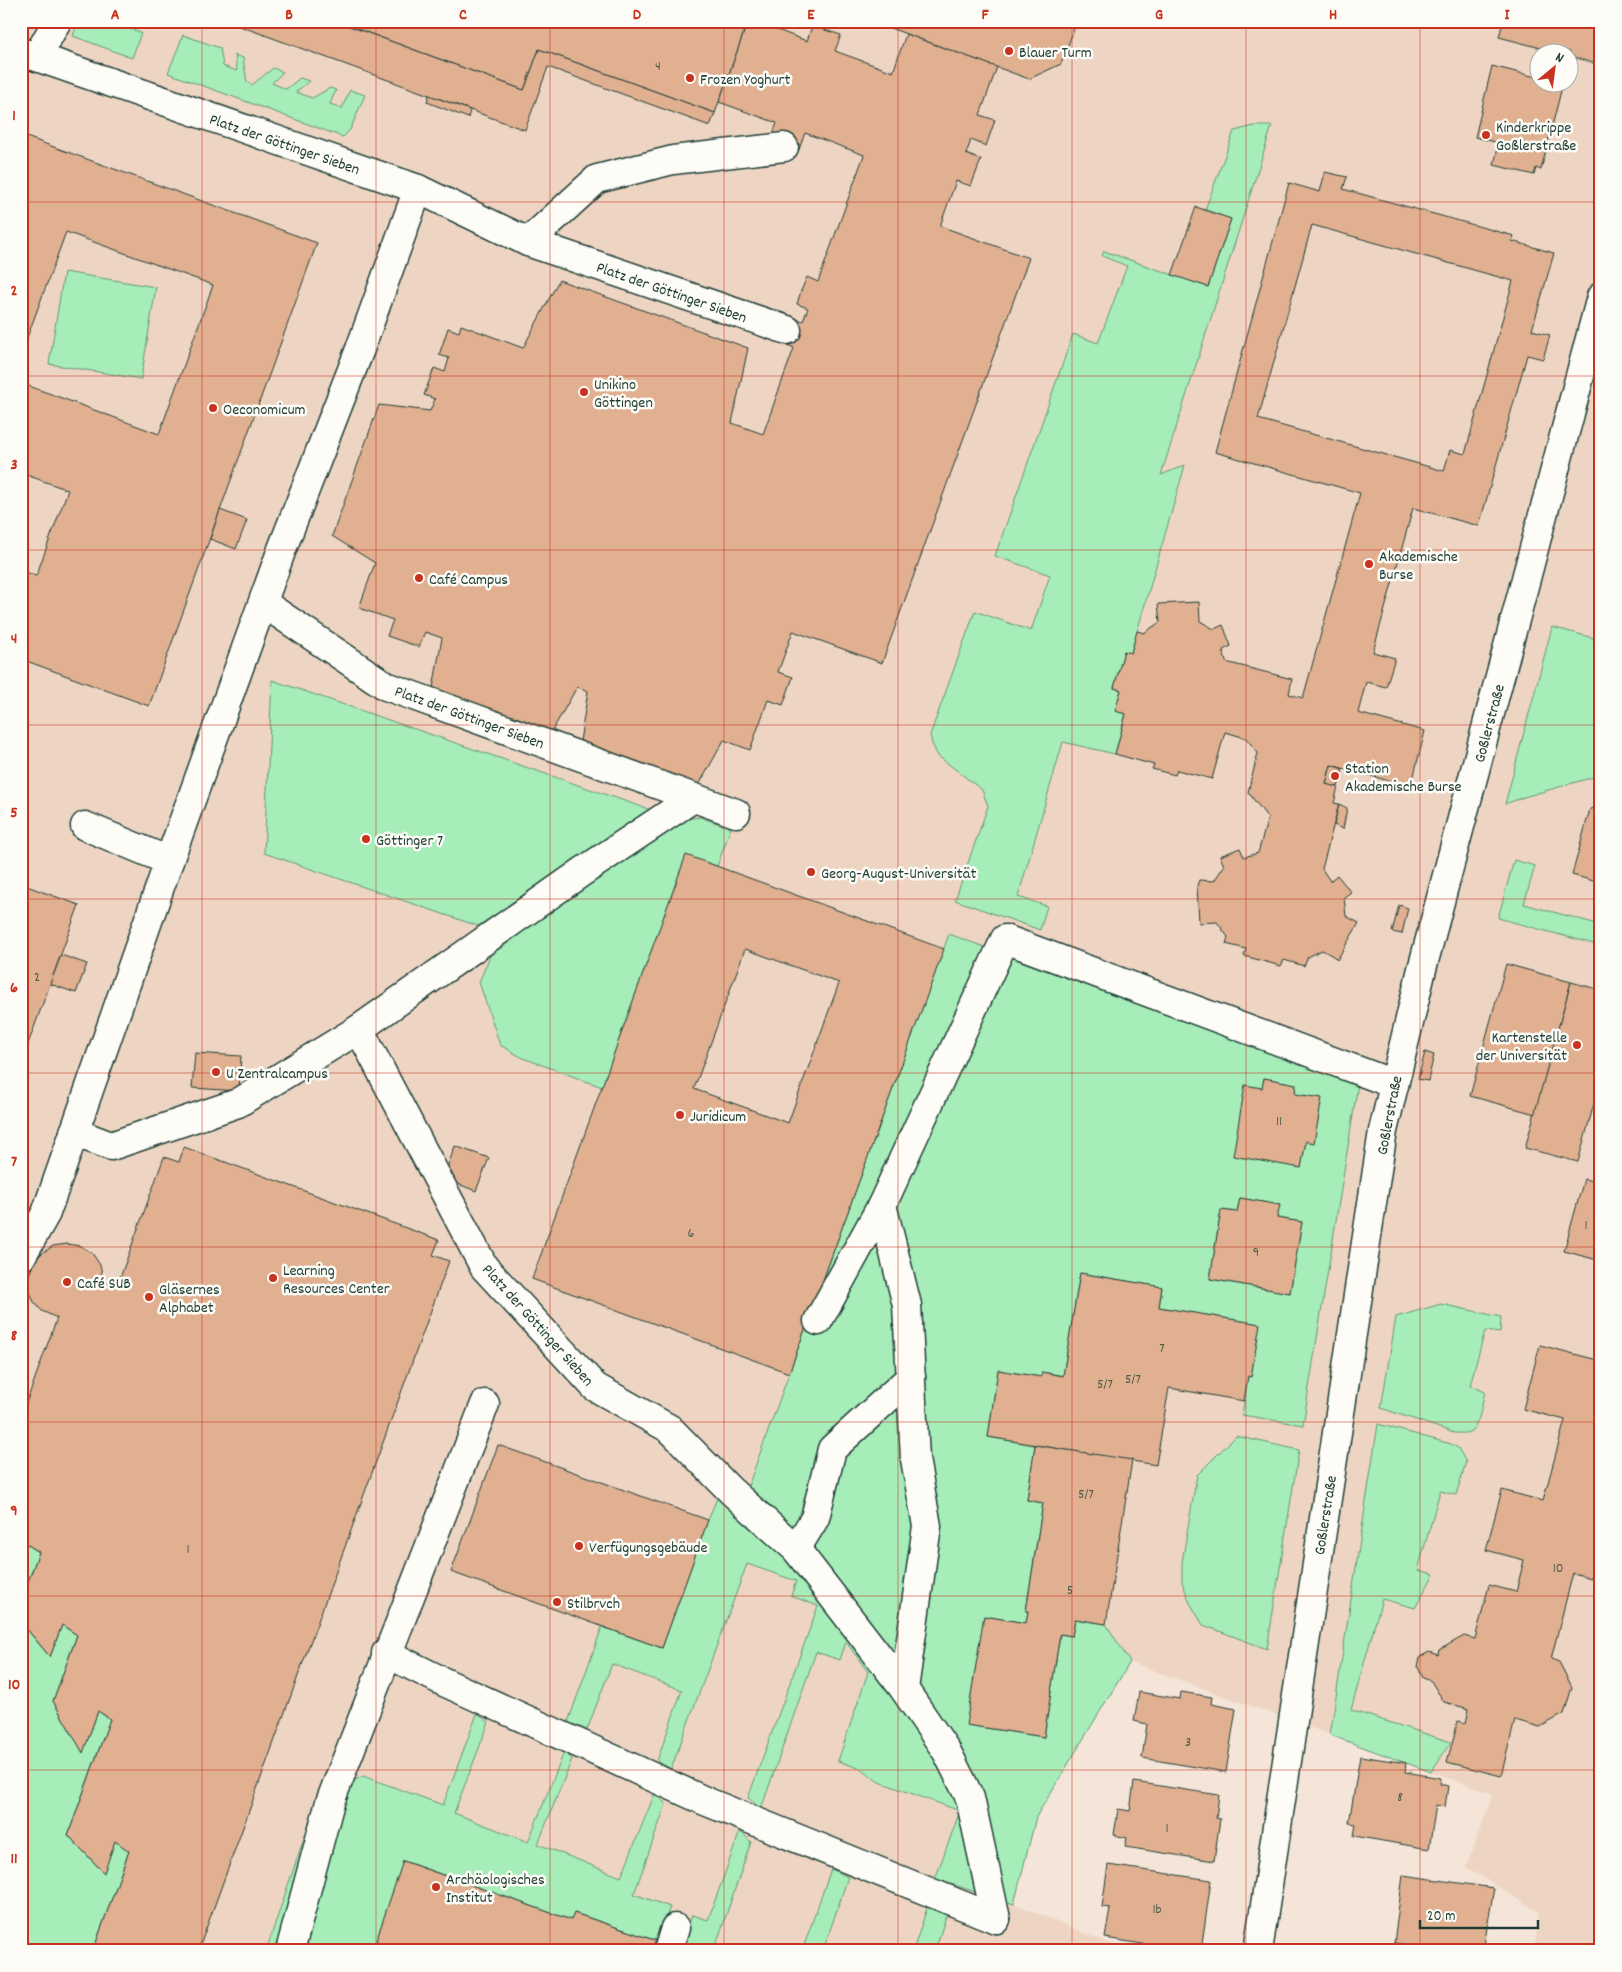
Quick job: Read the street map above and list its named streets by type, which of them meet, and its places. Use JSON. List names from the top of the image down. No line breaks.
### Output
{"streets":{"street":["Platz der Göttinger Sieben","Goßlerstraße"]},"places":["Blauer Turm","Frozen Yoghurt","Kinderkrippe Goßlerstraße","Unikino Göttingen","Oeconomicum","Akademische Burse","Café Campus","Station Akademische Burse","Göttinger 7","Georg-August-Universität","Kartenstelle der Universität","U Zentralcampus","Juridicum","Learning Resources Center","Café SUB","Gläsernes Alphabet","Verfügungsgebäude","Stilbrvch","Archäologisches Institut"],"house_numbers":["4","2","11","1","6","9","7","5/7","5/7","5/7","1","10","5","3","8","1","1b"],"scale_bar":"20 m","north":"top right","grid":{"columns":["A","B","C","D","E","F","G","H","I"],"rows":["1","2","3","4","5","6","7","8","9","10","11"]}}
